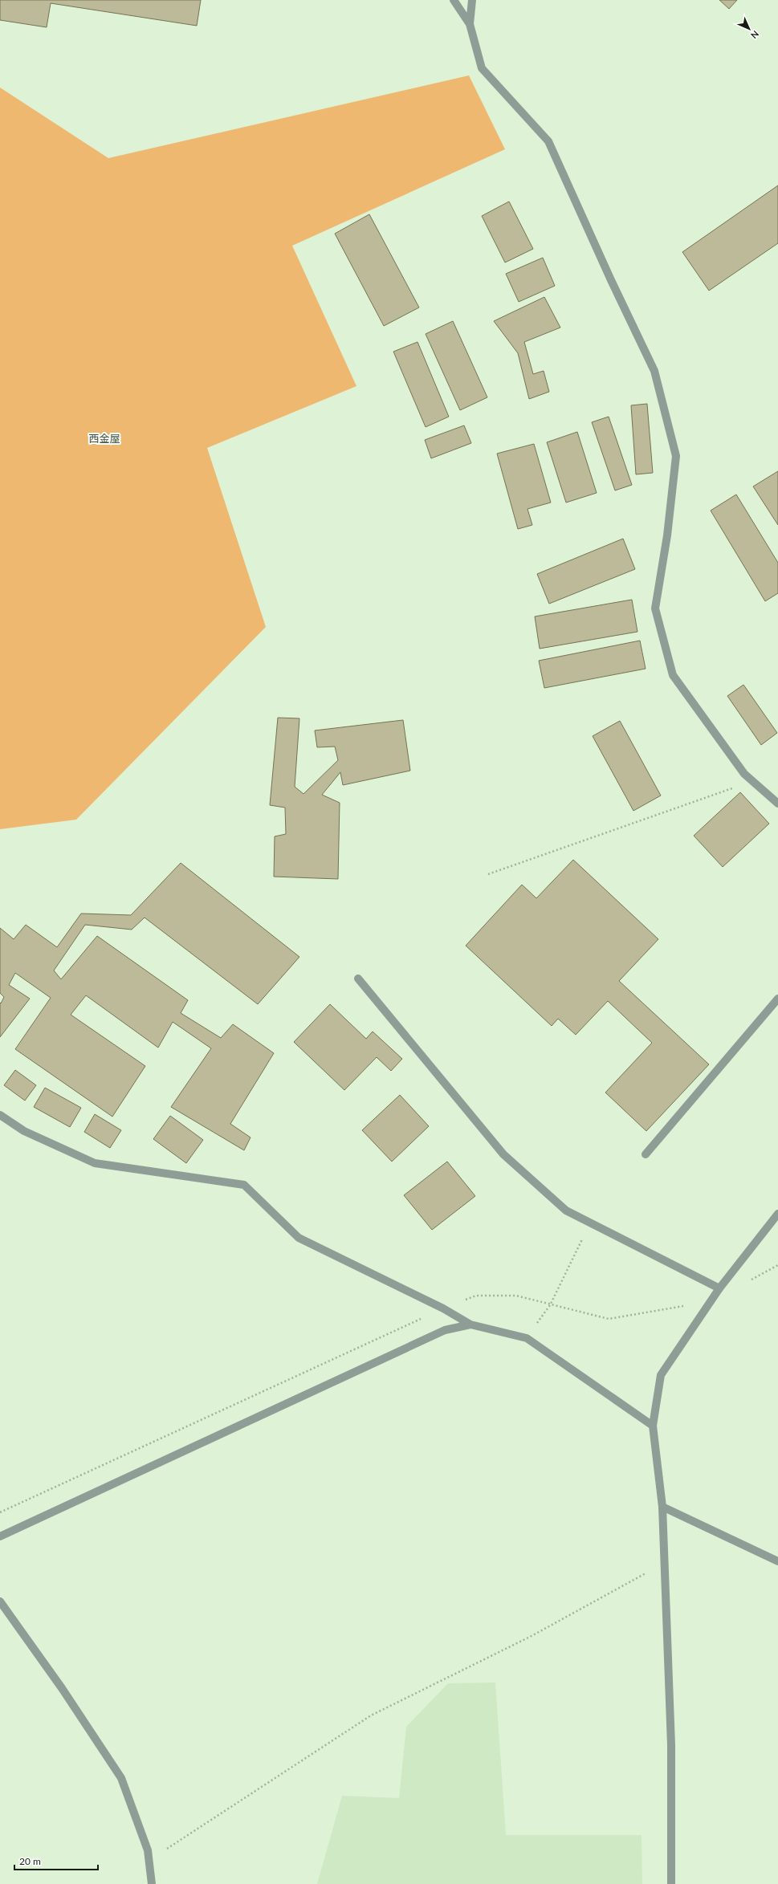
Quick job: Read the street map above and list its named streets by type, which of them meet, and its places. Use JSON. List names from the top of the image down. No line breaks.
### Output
{"districts":["西金屋"],"scale_bar":"20 m","north":"bottom right"}
